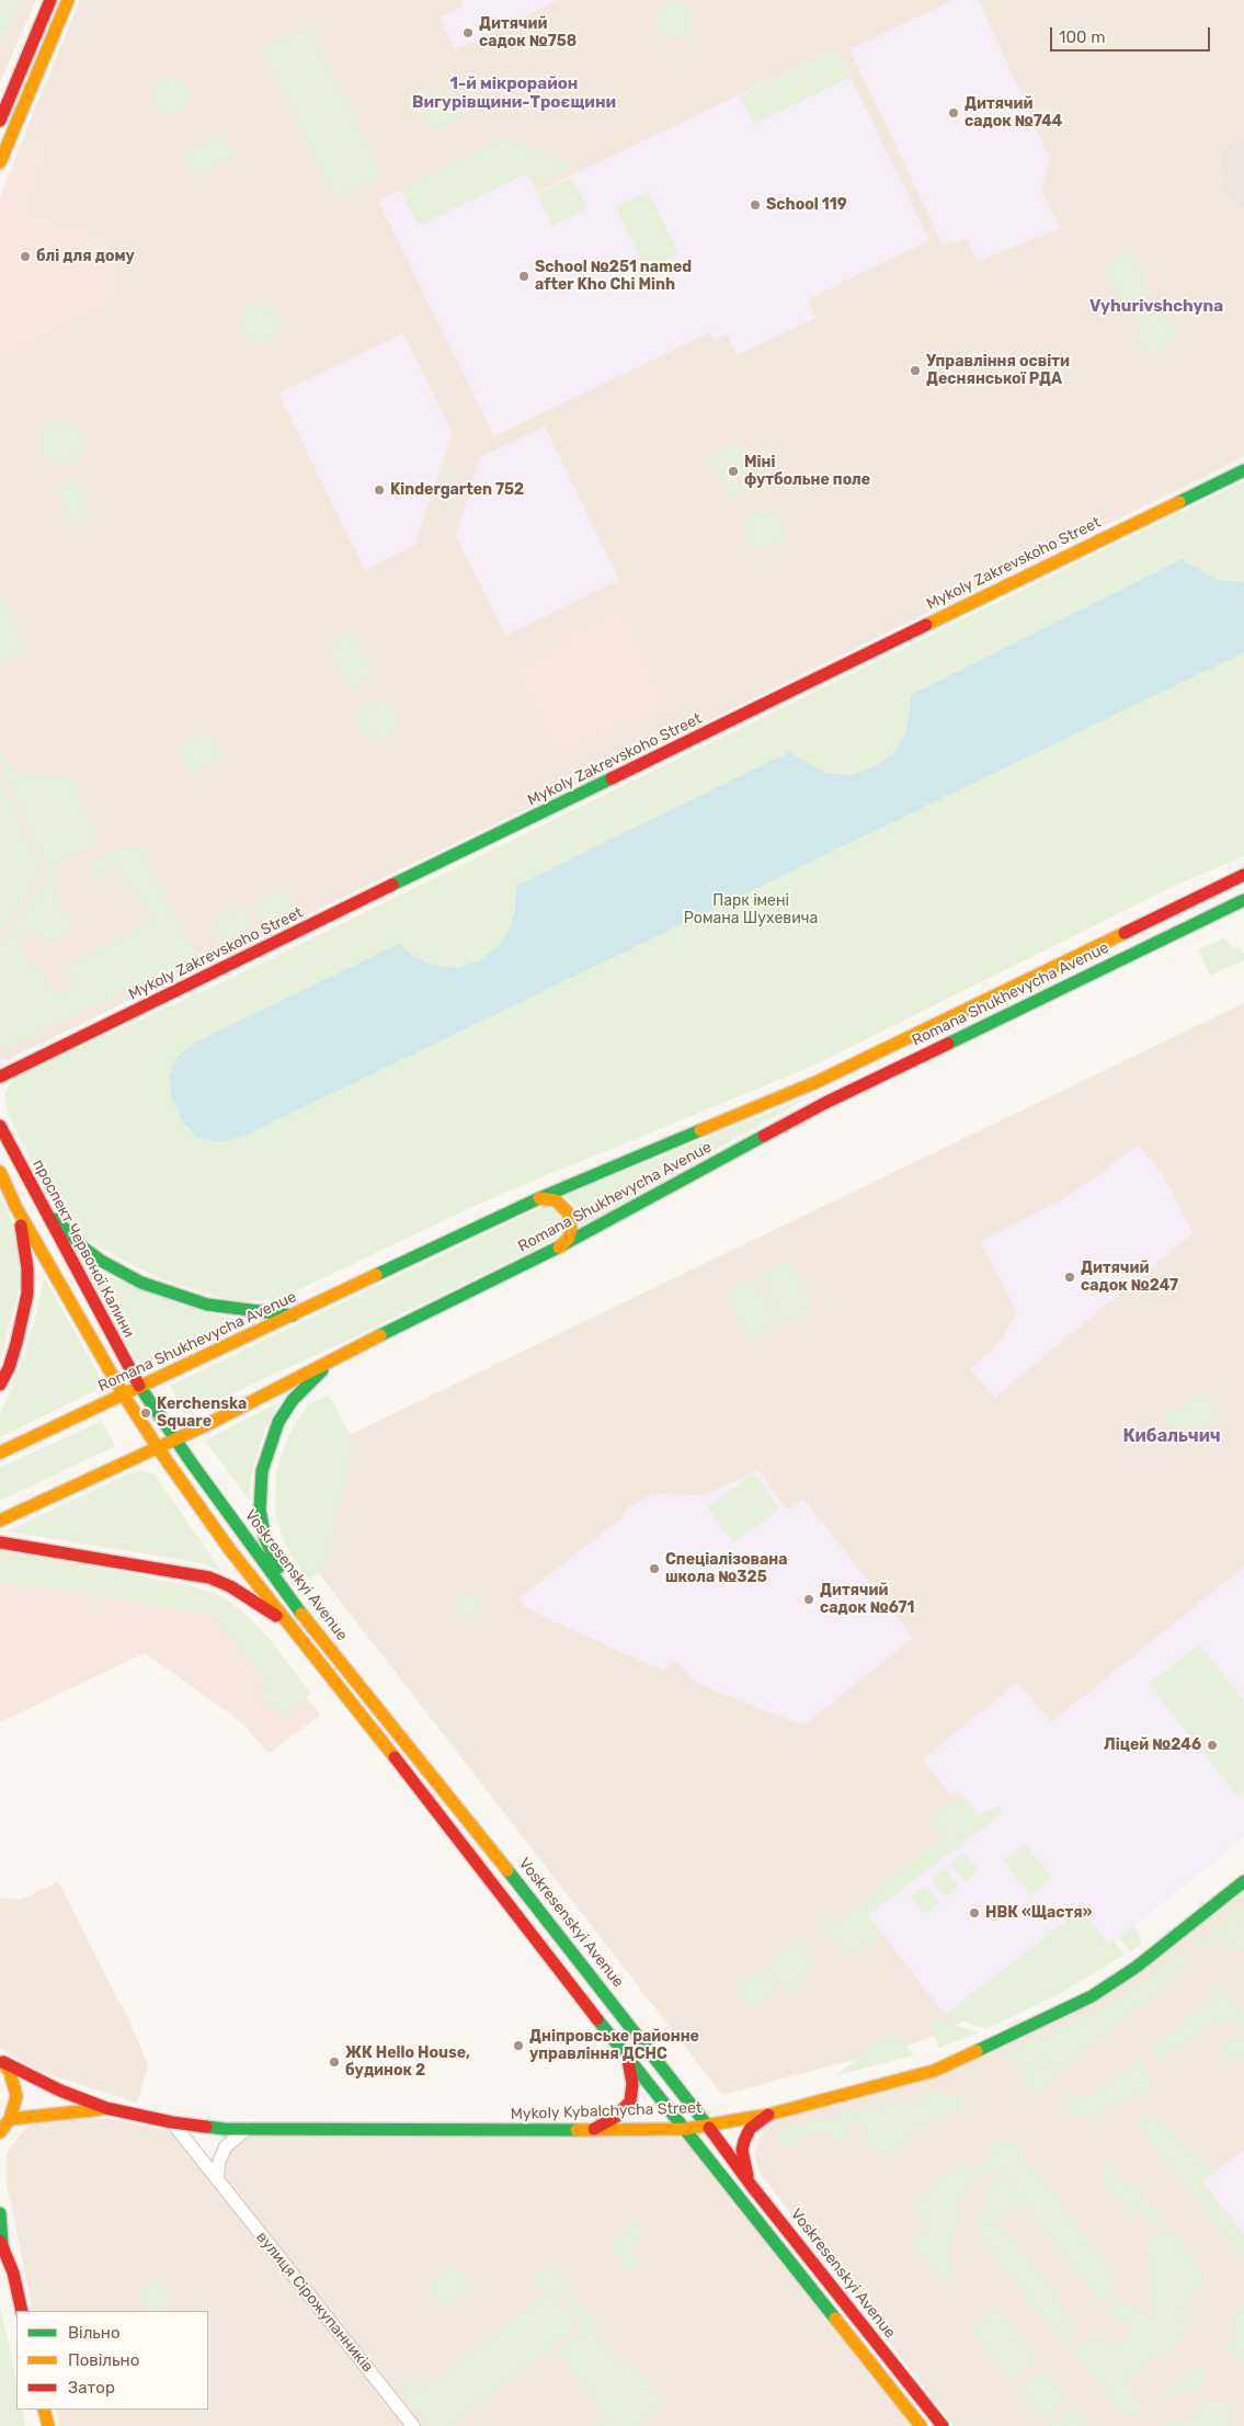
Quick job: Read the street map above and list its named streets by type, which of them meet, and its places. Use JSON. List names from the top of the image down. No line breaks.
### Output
{"streets":{"main road":["Mykoly Zakrevskoho Street","Romana Shukhevycha Avenue","проспект Червоної Калини","Voskresenskyi Avenue","Mykoly Kybalchycha Street"],"street":["вулиця Сірожупанників"]},"crossings":[["Romana Shukhevycha Avenue","проспект Червоної Калини"],["Romana Shukhevycha Avenue","Voskresenskyi Avenue"],["Voskresenskyi Avenue","Mykoly Kybalchycha Street"],["Mykoly Kybalchycha Street","вулиця Сірожупанників"]],"districts":["1-й мікрорайон Вигурівщини-Троєщини","Vyhurivshchyna","Кибальчич"],"parks":["Парк імені Романа Шухевича"],"places":["Дитячий садок №758","Дитячий садок №744","School 119","блі для дому","School №251 named after Kho Chi Minh","Управління освіти Деснянської РДА","Міні футбольне поле","Kindergarten 752","Дитячий садок №247","Kerchenska Square","Спеціалізована школа №325","Дитячий садок №671","Ліцей №246","НВК «Щастя»","Дніпровське районне управління ДСНС","ЖК Hello House, будинок 2"],"legend":["Вільно","Повільно","Затор"],"scale_bar":"100 m"}
